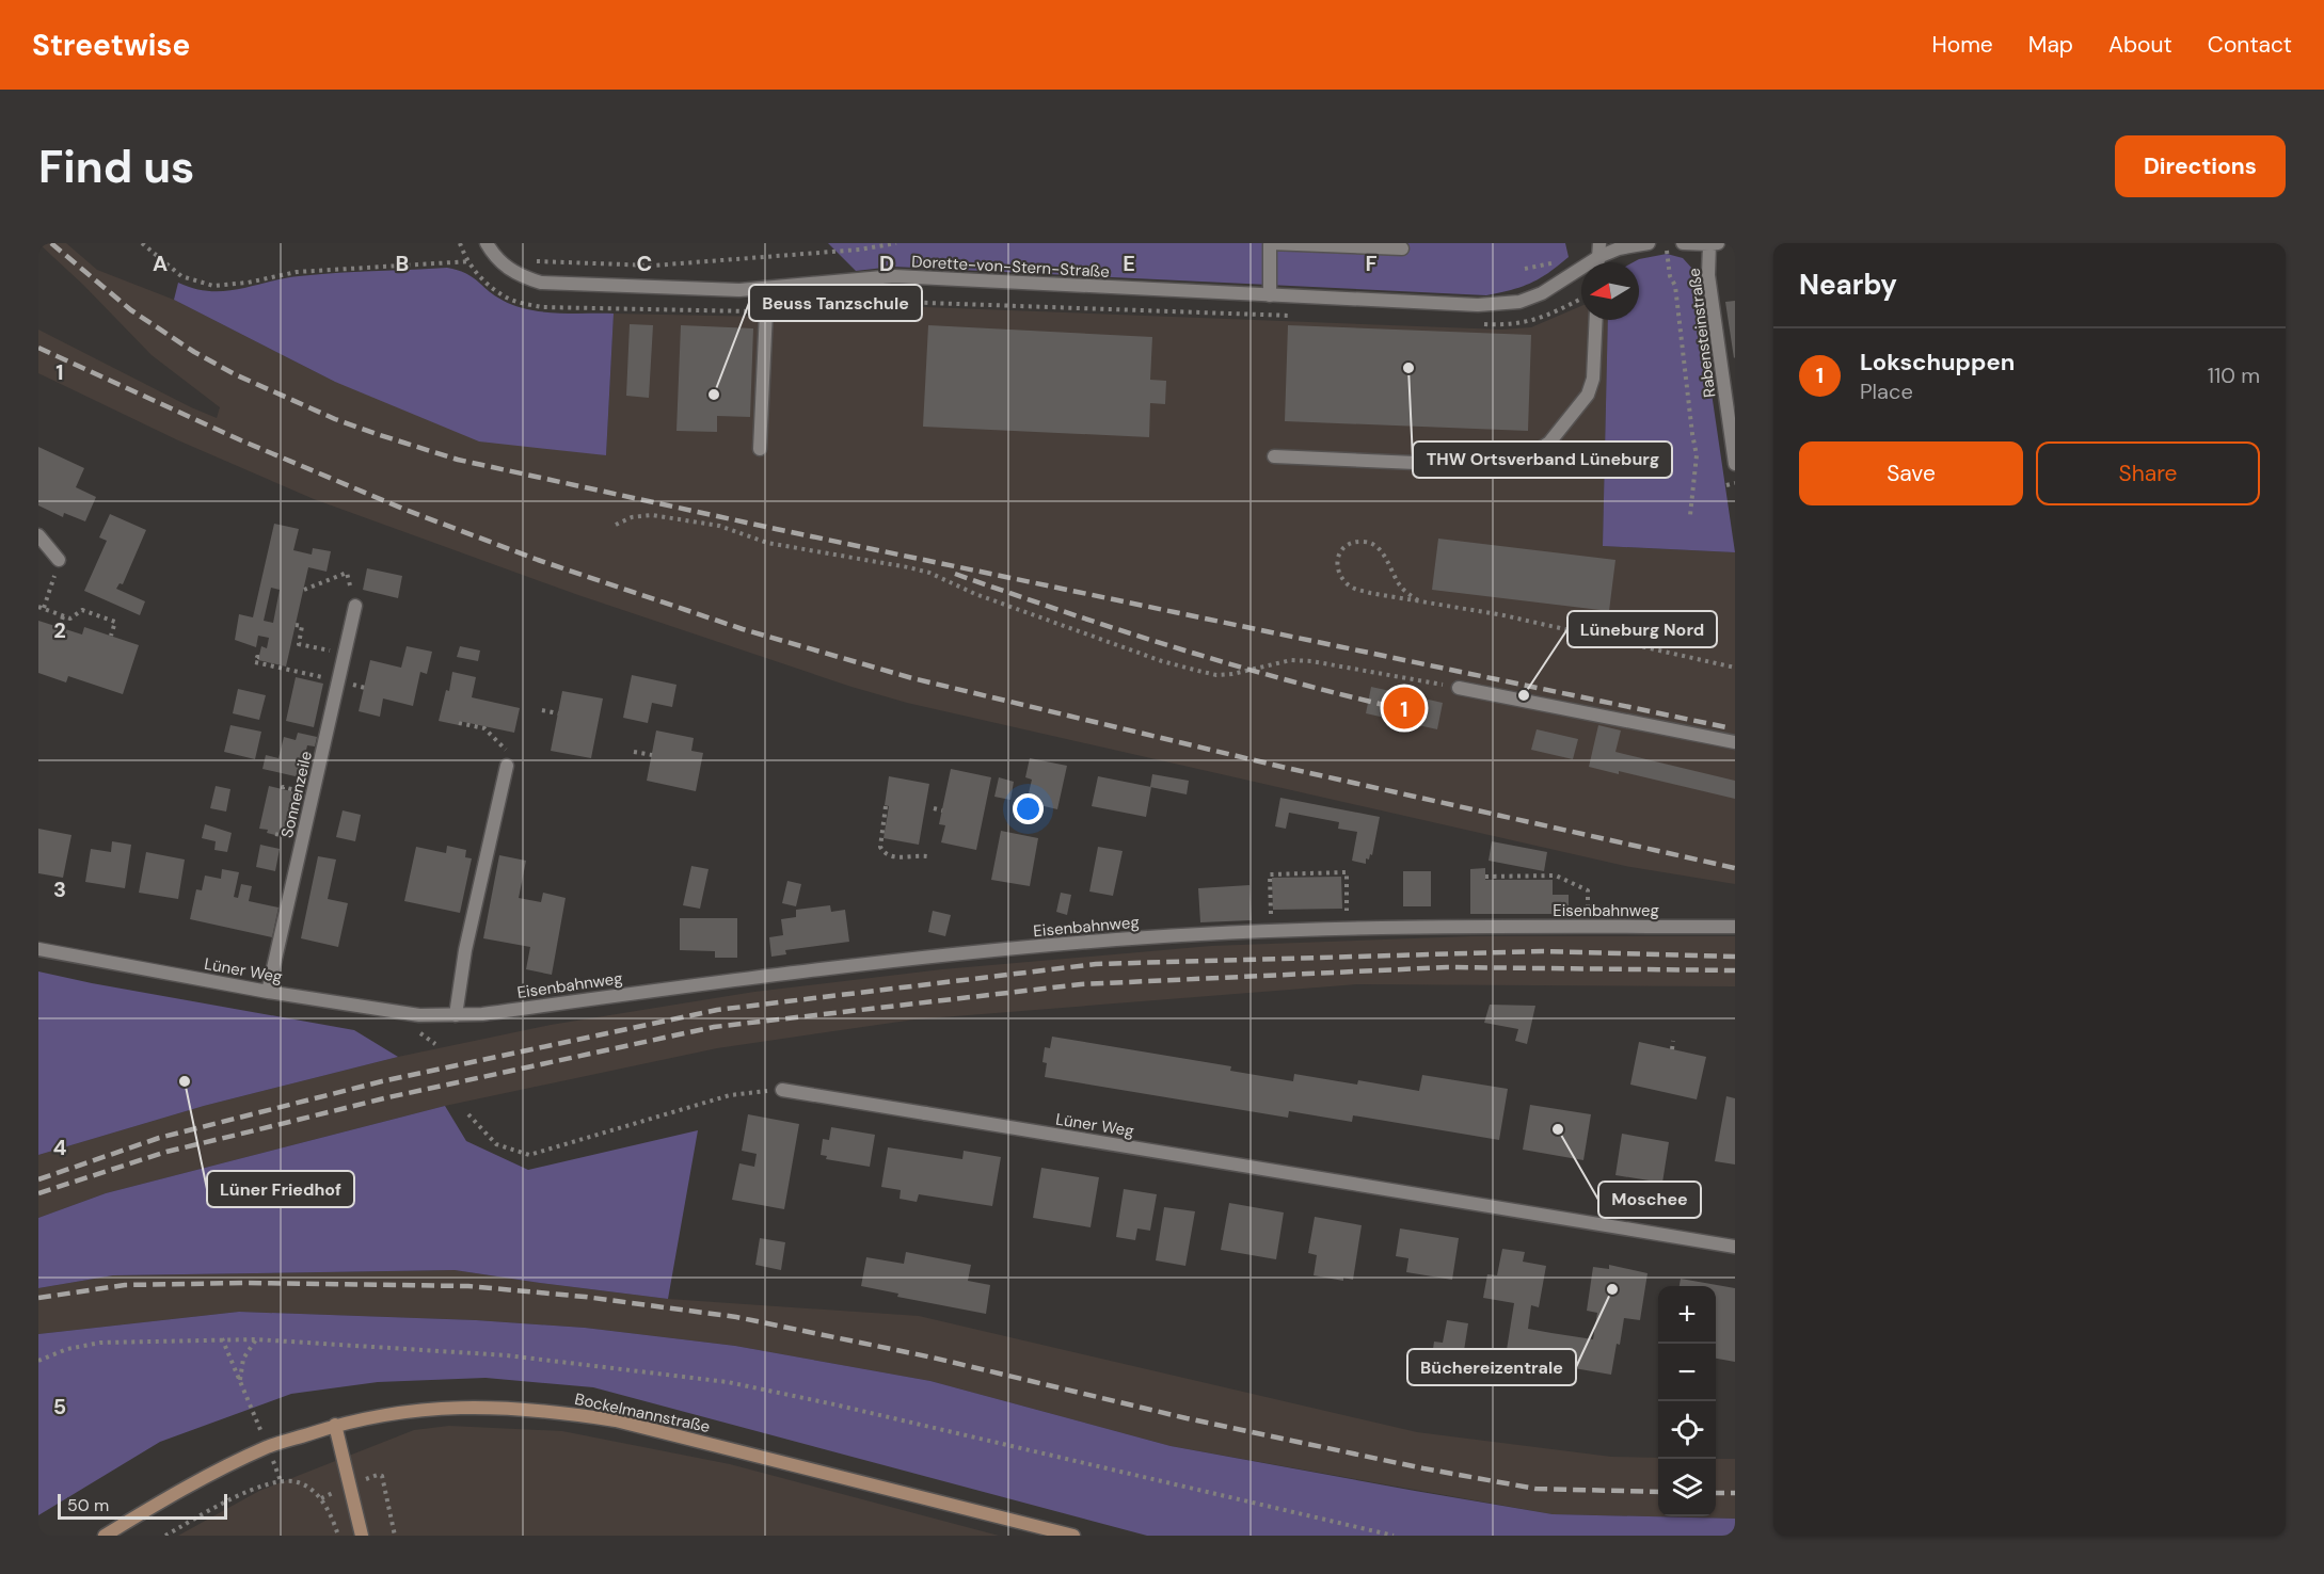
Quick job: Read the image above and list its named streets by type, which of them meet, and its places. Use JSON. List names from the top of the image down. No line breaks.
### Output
{"streets":{"main road":["Bockelmannstraße"],"street":["Dorette-von-Stern-Straße","Rabensteinstraße","Sonnenzeile","Eisenbahnweg","Lüner Weg"]},"crossings":[["Sonnenzeile","Lüner Weg"],["Eisenbahnweg","Lüner Weg"]],"places":["THW Ortsverband Lüneburg","Beuss Tanzschule","Lüneburg Nord","Lüner Friedhof","Moschee","Büchereizentrale"],"scale_bar":"50 m","north":"left","page":{"header":"Streetwise","nav":["Home","Map","About","Contact"],"buttons":["Directions",["Save","Share"]],"title":"Find us","heading":"Nearby","list":[{"mark":"1","name":"Lokschuppen","note":"Place","value":"110 m"}],"pins":"1","map_buttons":["+","−"],"scale":"50 m"},"grid":{"columns":["A","B","C","D","E","F"],"rows":["1","2","3","4","5"]}}
